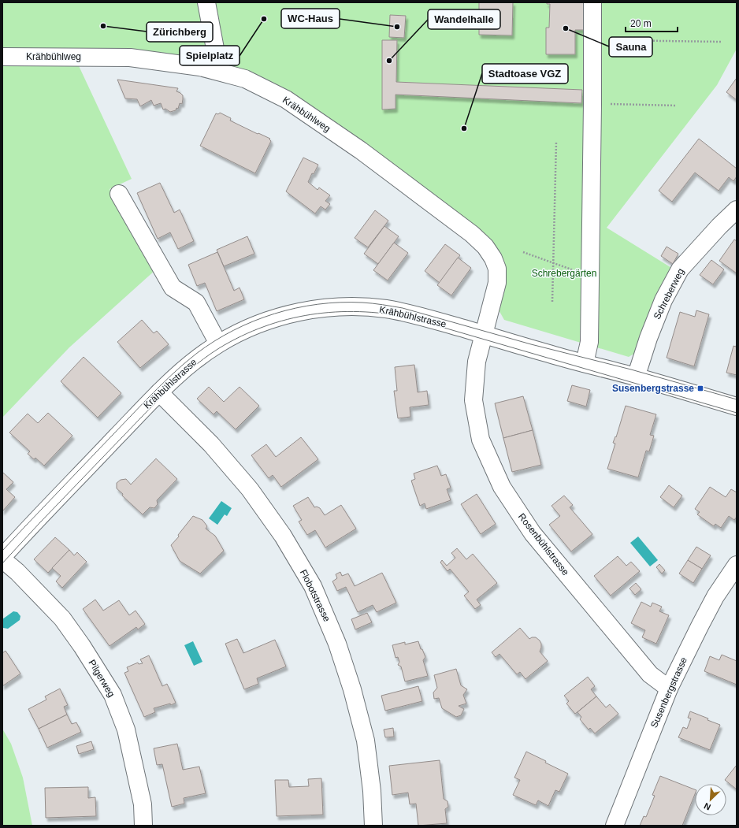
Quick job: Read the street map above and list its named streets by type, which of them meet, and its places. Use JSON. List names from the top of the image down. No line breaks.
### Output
{"streets":{"street":["Krähbühlweg","Schreberweg","Krähbühlstrasse","Rosenbühlstrasse","Flobotstrasse","Pilgerweg","Susenbergstrasse"]},"crossings":[["Krähbühlweg","Krähbühlstrasse"],["Krähbühlweg","Rosenbühlstrasse"],["Schreberweg","Krähbühlstrasse"],["Krähbühlstrasse","Rosenbühlstrasse"],["Krähbühlstrasse","Flobotstrasse"],["Krähbühlstrasse","Pilgerweg"],["Rosenbühlstrasse","Susenbergstrasse"]],"parks":["Schrebergärten"],"places":{"other":["Spielplatz","Zürichberg","WC-Haus","Sauna","Wandelhalle","Stadtoase VGZ"],"transit":["Susenbergstrasse"]},"scale_bar":"20 m","north":"bottom left"}
